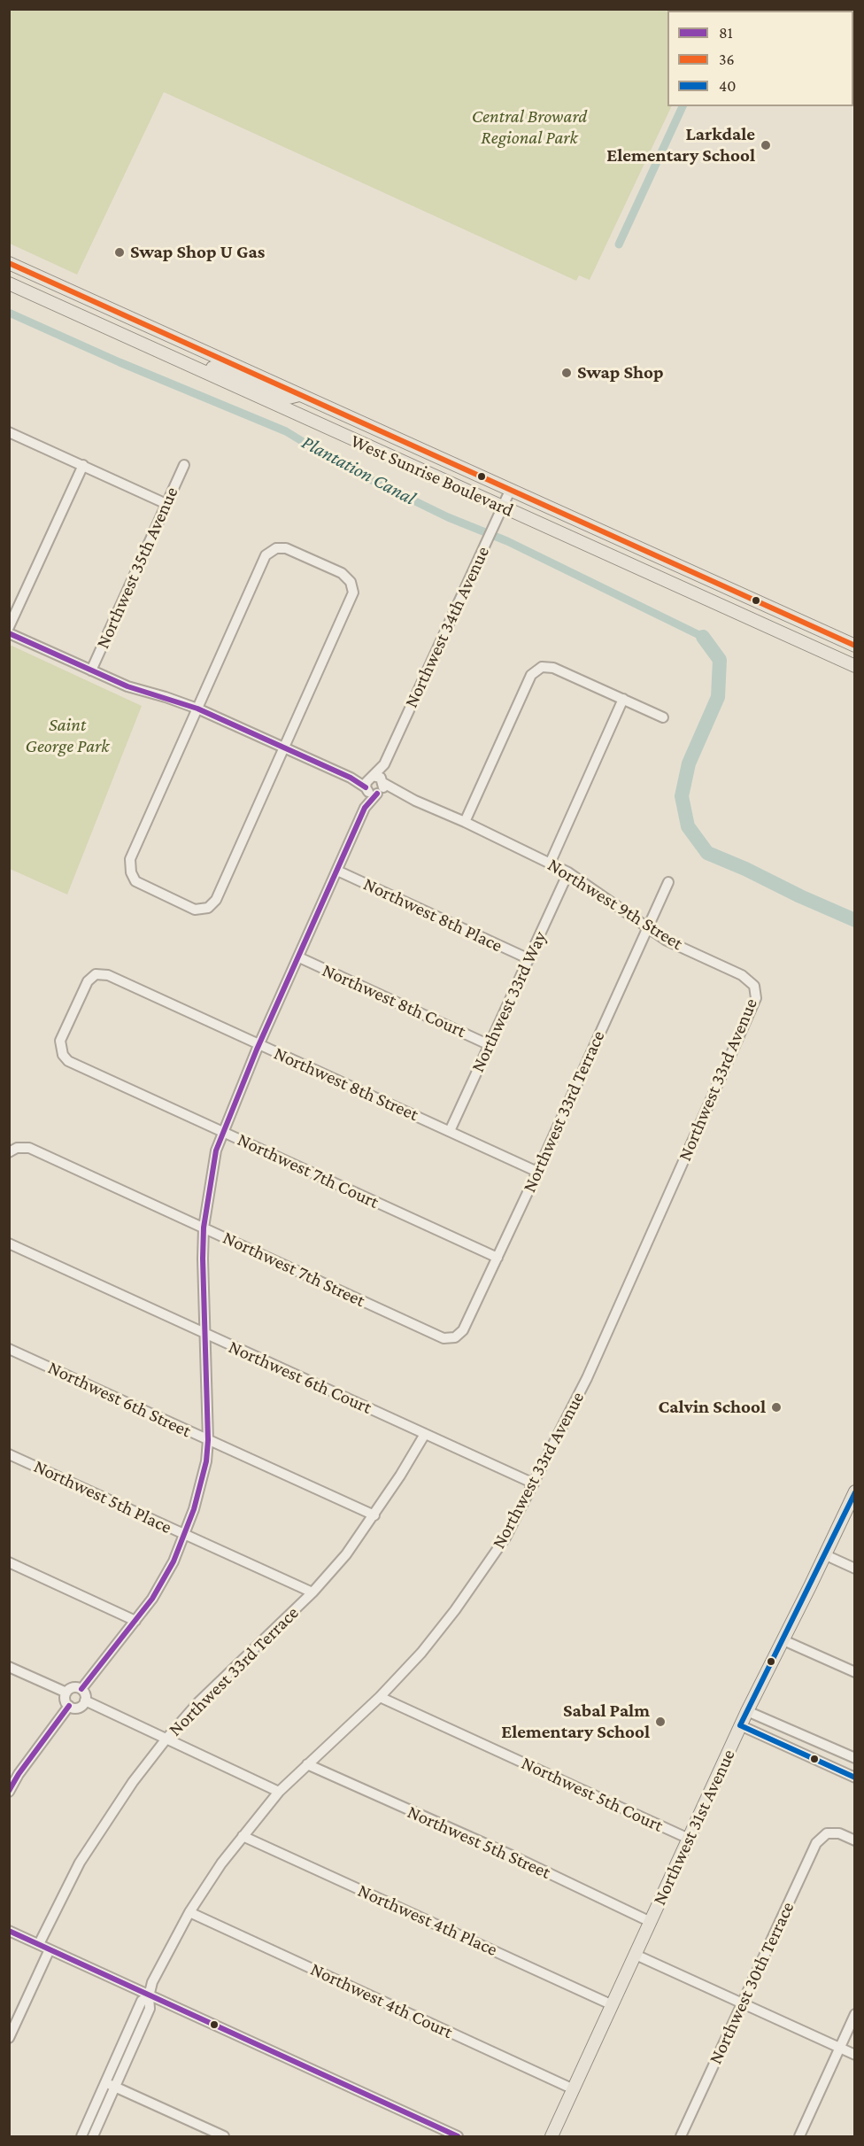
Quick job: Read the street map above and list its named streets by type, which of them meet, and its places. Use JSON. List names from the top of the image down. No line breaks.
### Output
{"streets":{"main road":["West Sunrise Boulevard","Northwest 31st Avenue"],"street":["Northwest 35th Avenue","Northwest 34th Avenue","Northwest 9th Street","Northwest 8th Place","Northwest 8th Court","Northwest 33rd Way","Northwest 33rd Avenue","Northwest 8th Street","Northwest 33rd Terrace","Northwest 7th Court","Northwest 7th Street","Northwest 6th Court","Northwest 6th Street","Northwest 5th Place","Northwest 5th Court","Northwest 5th Street","Northwest 4th Place","Northwest 30th Terrace","Northwest 4th Court"]},"crossings":[["West Sunrise Boulevard","Northwest 34th Avenue"],["Northwest 34th Avenue","Northwest 9th Street"],["Northwest 9th Street","Northwest 33rd Way"],["Northwest 9th Street","Northwest 33rd Avenue"],["Northwest 9th Street","Northwest 33rd Terrace"],["Northwest 8th Place","Northwest 33rd Way"],["Northwest 8th Court","Northwest 33rd Way"],["Northwest 33rd Way","Northwest 8th Street"],["Northwest 33rd Avenue","Northwest 6th Court"],["Northwest 33rd Avenue","Northwest 5th Court"],["Northwest 33rd Avenue","Northwest 5th Street"],["Northwest 33rd Avenue","Northwest 4th Place"],["Northwest 33rd Avenue","Northwest 4th Court"],["Northwest 8th Street","Northwest 33rd Terrace"],["Northwest 8th Street","Northwest 7th Court"],["Northwest 33rd Terrace","Northwest 7th Court"],["Northwest 33rd Terrace","Northwest 7th Street"],["Northwest 33rd Terrace","Northwest 6th Court"],["Northwest 33rd Terrace","Northwest 6th Street"],["Northwest 33rd Terrace","Northwest 5th Place"],["Northwest 5th Court","Northwest 31st Avenue"],["Northwest 31st Avenue","Northwest 5th Street"],["Northwest 31st Avenue","Northwest 4th Place"],["Northwest 31st Avenue","Northwest 4th Court"]],"water":["Plantation Canal"],"parks":["Central Broward Regional Park","Saint George Park"],"places":["Larkdale Elementary School","Swap Shop U Gas","Swap Shop","Calvin School","Sabal Palm Elementary School"],"lines":["transit line 36","transit line 81","transit line 40"],"legend":["81","36","40"]}
